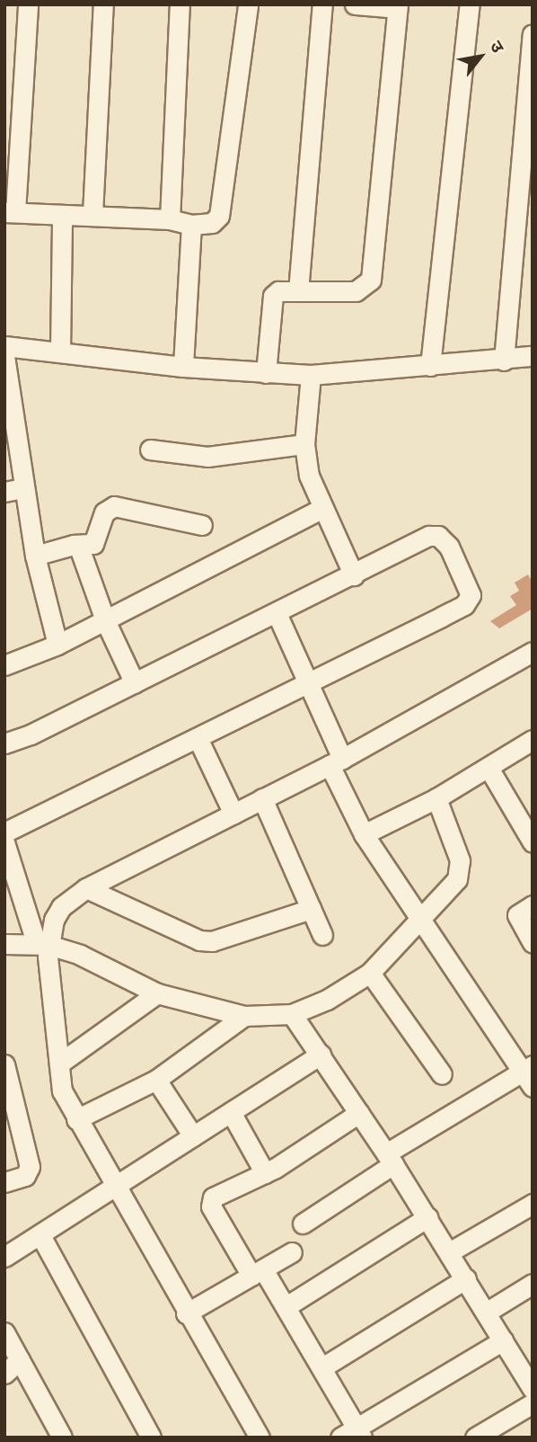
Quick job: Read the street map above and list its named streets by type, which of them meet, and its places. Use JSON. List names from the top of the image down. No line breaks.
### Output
{"north":"top right"}
